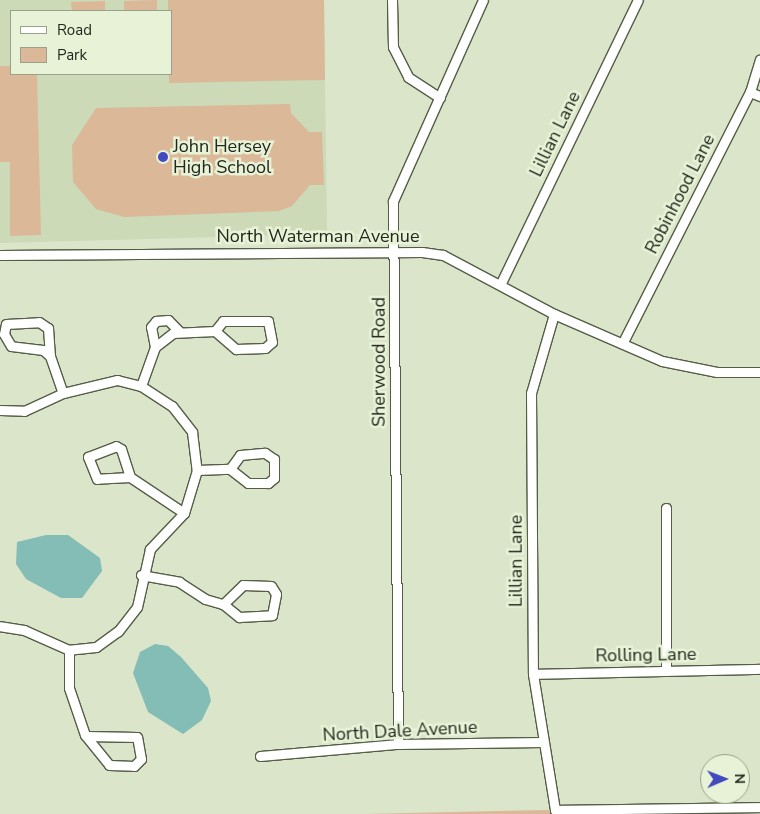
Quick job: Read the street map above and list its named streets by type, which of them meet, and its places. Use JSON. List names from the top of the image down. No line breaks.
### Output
{"streets":{"street":["Lillian Lane","Robinhood Lane","North Waterman Avenue","Sherwood Road","Rolling Lane","North Dale Avenue"]},"crossings":[["Lillian Lane","North Waterman Avenue"],["Lillian Lane","Rolling Lane"],["Lillian Lane","North Dale Avenue"],["Robinhood Lane","North Waterman Avenue"],["North Waterman Avenue","Sherwood Road"],["Sherwood Road","North Dale Avenue"]],"places":["John Hersey High School"],"legend":["Road","Park"],"north":"right"}
